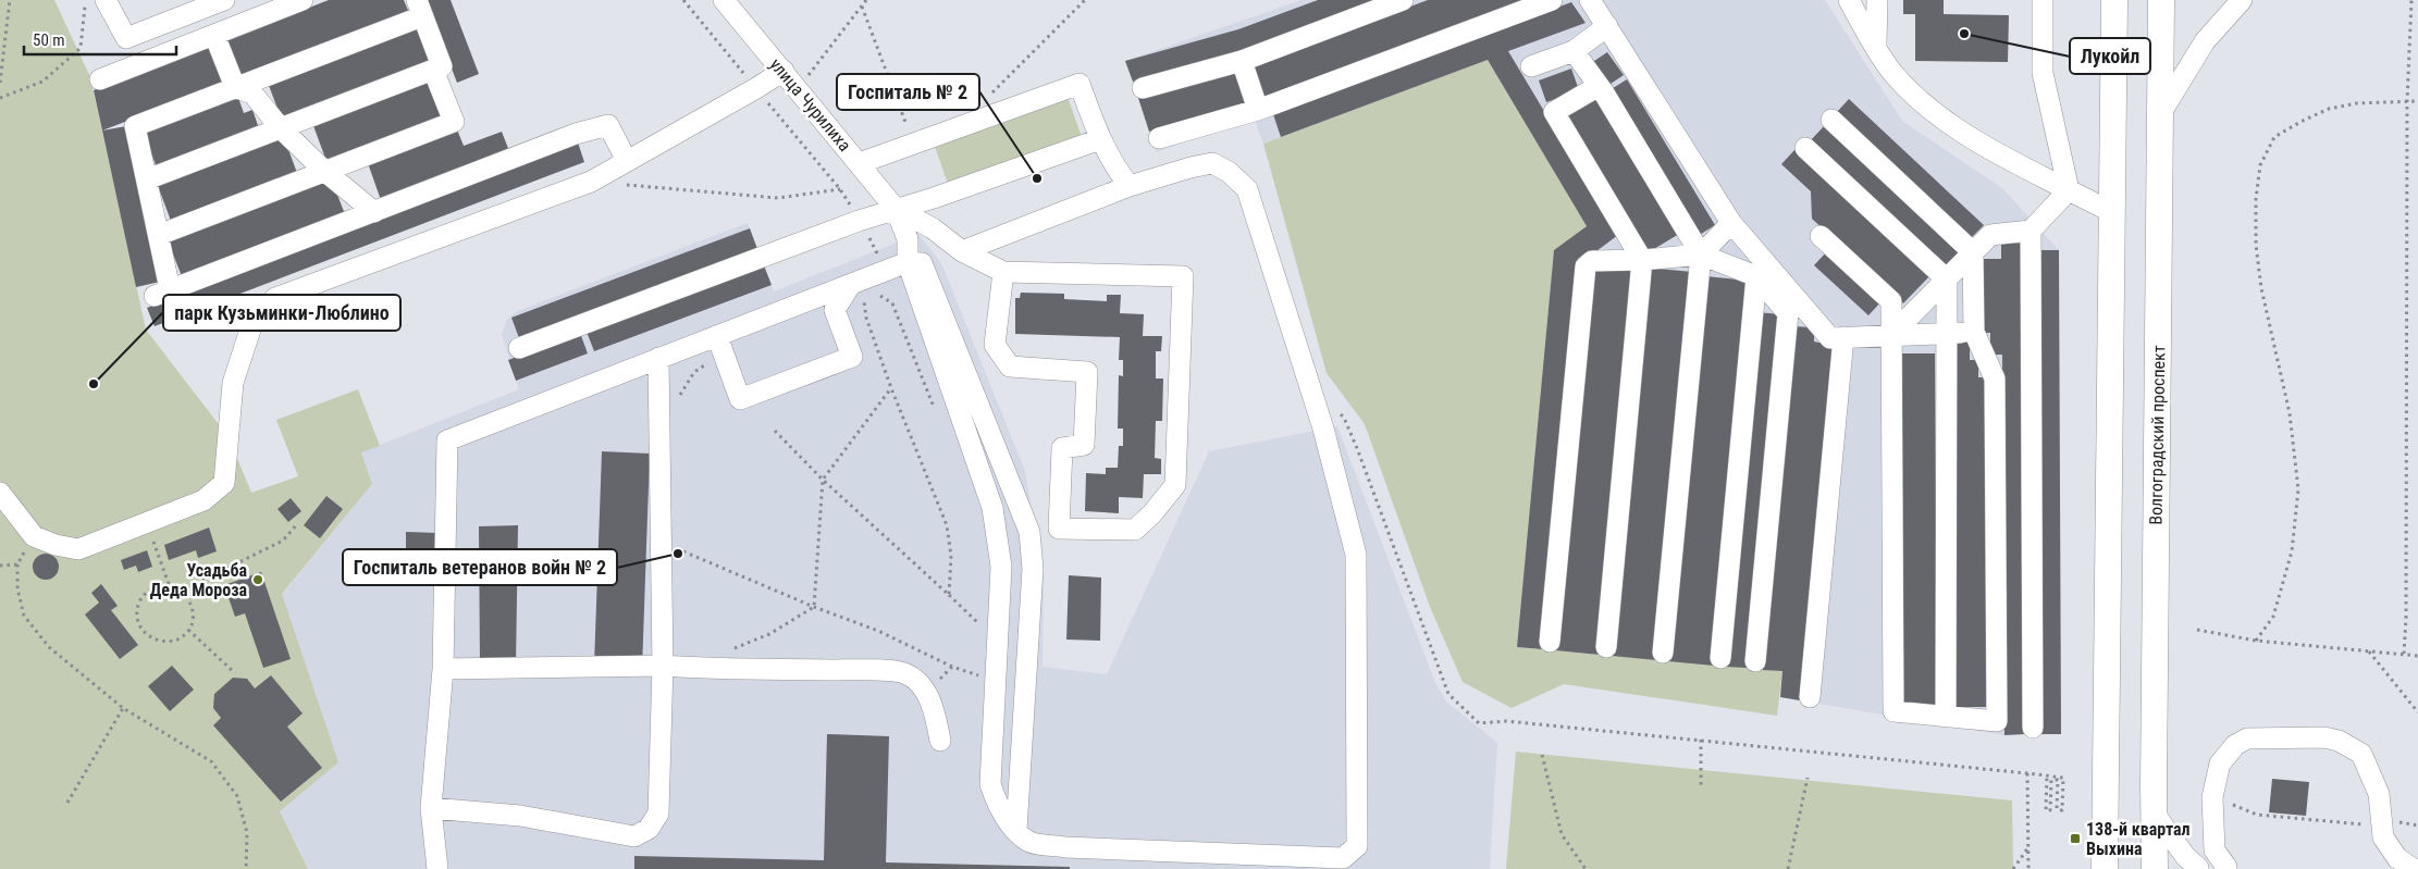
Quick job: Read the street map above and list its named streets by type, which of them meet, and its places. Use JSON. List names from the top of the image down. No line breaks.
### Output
{"streets":{"main road":["Волгоградский проспект"],"street":["улица Чурилиха"]},"places":{"other":["Лукойл","Госпиталь № 2","парк Кузьминки-Люблино","Госпиталь ветеранов войн № 2","Усадьба Деда Мороза"],"transit":["138-й квартал Выхина"]},"scale_bar":"50 m"}
